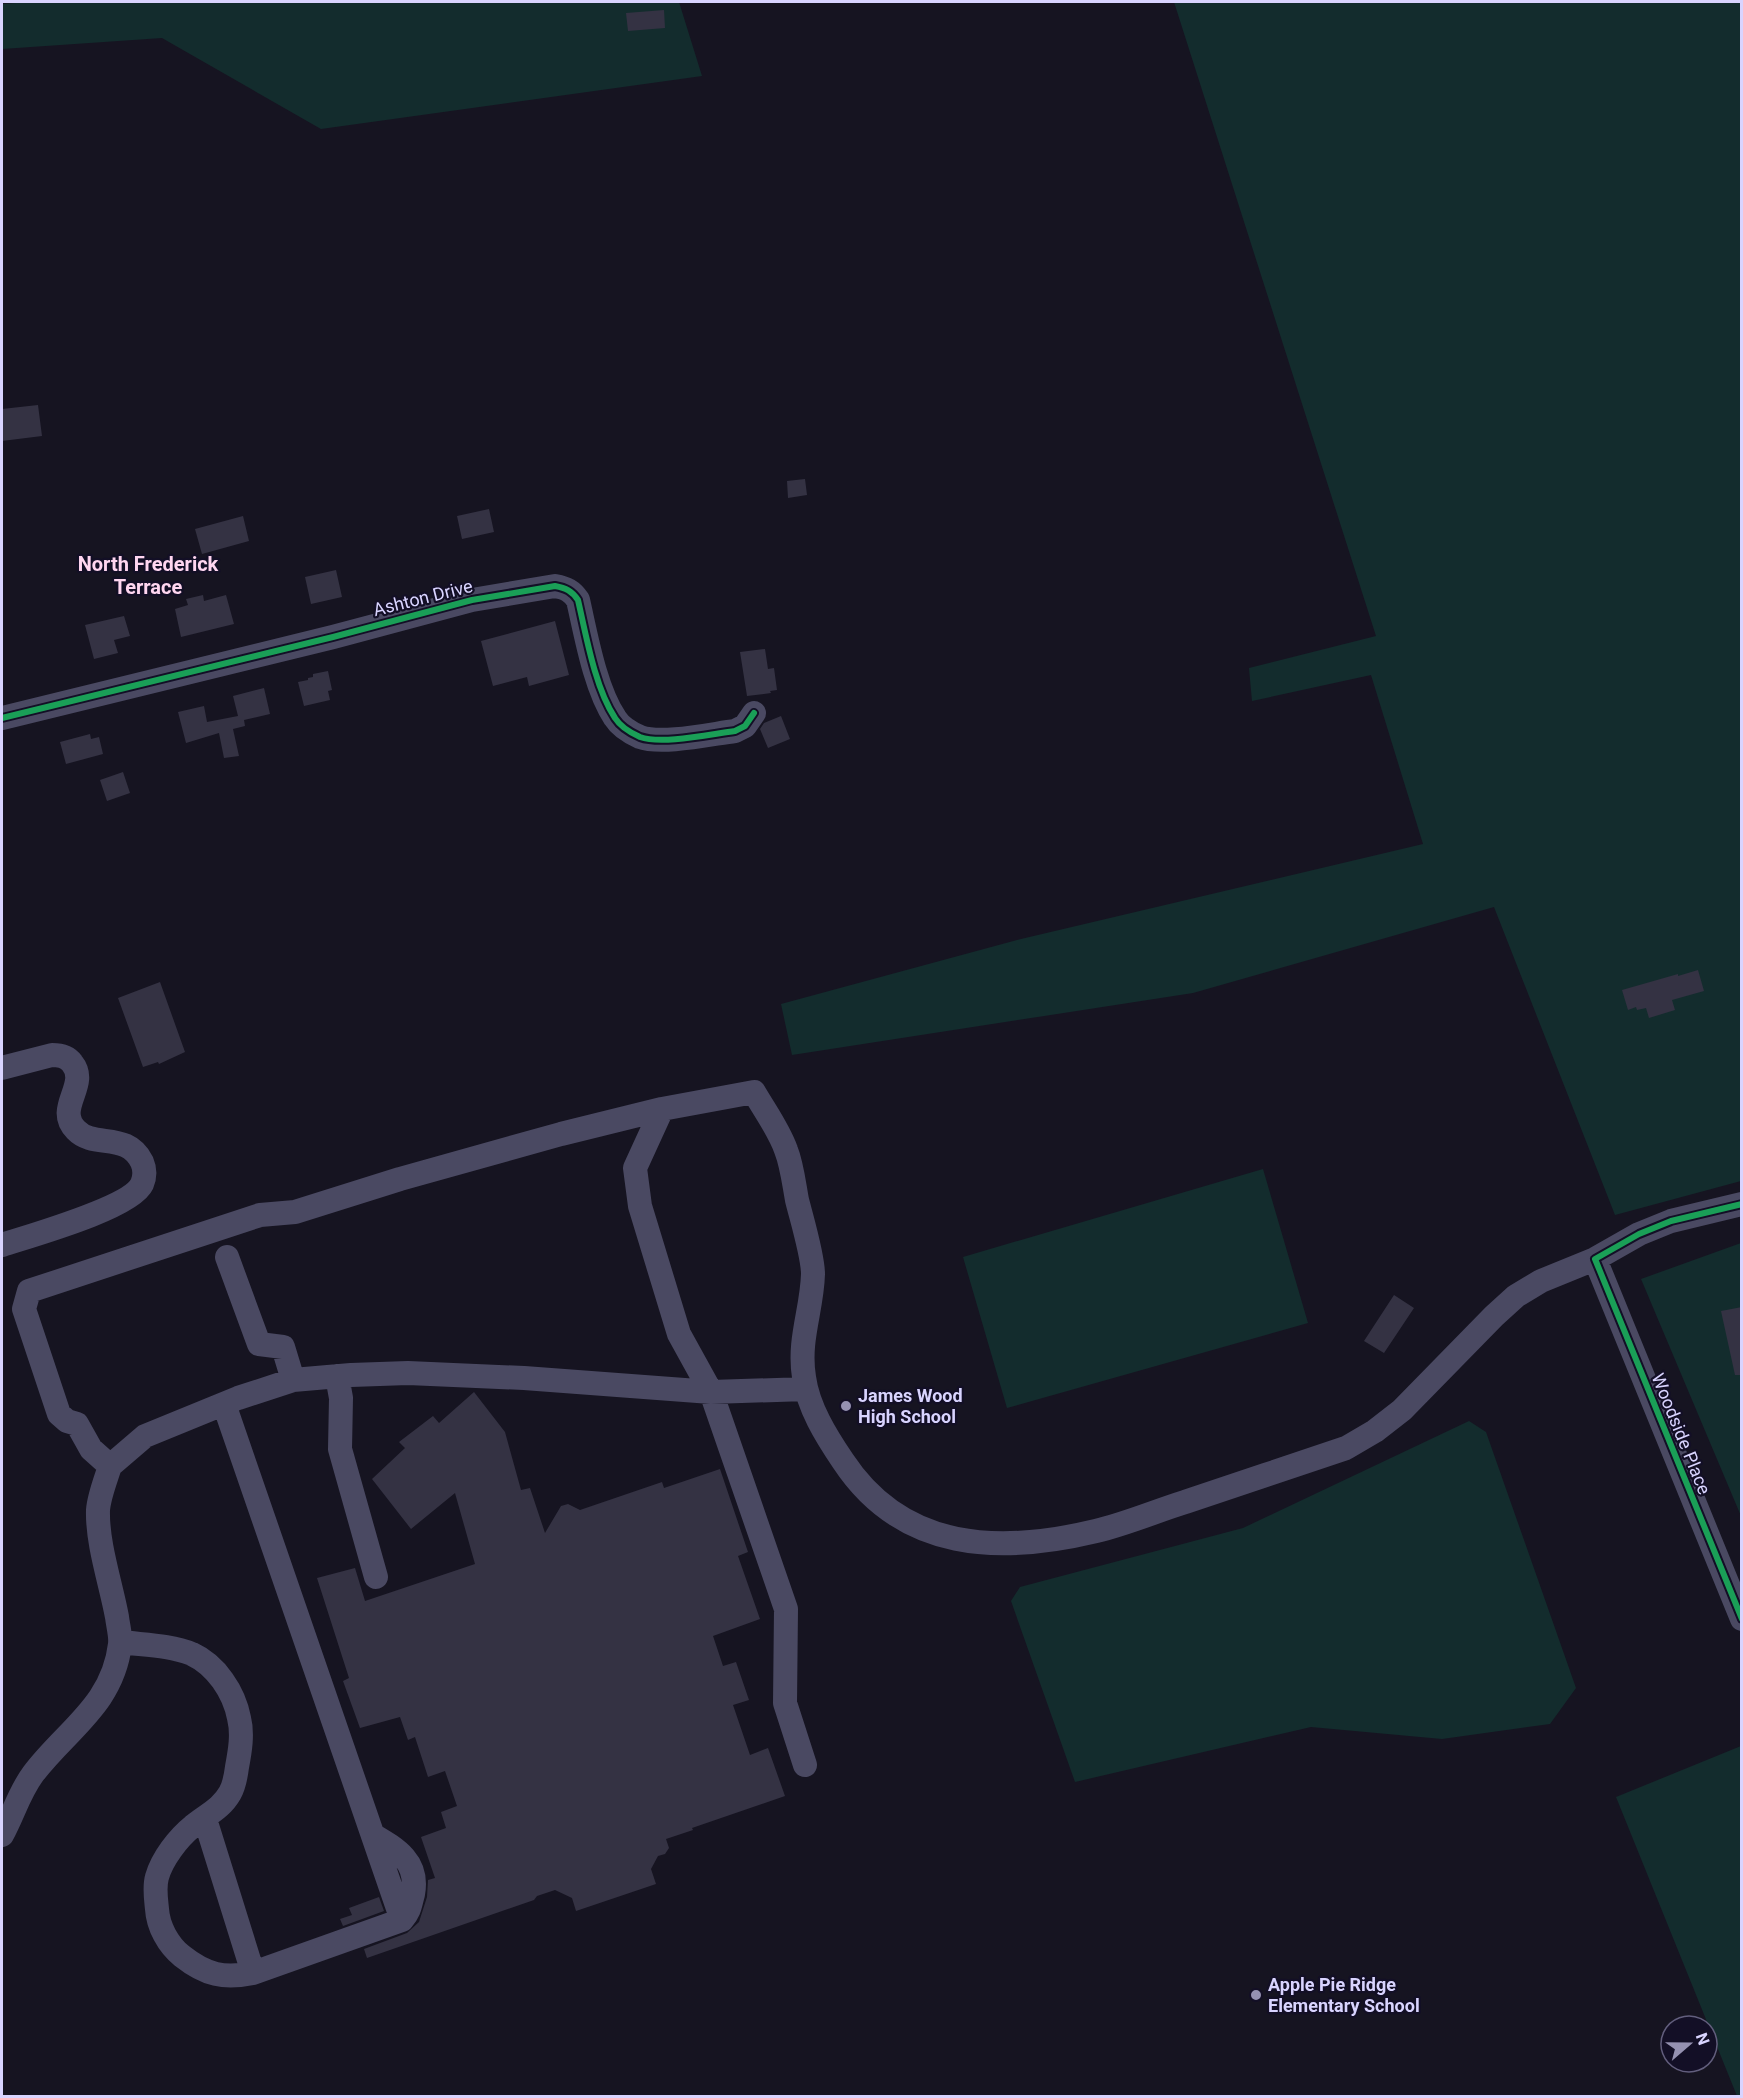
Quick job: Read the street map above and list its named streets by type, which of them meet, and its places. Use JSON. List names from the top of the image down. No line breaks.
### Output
{"streets":{"street":["Ashton Drive","Woodside Place"]},"districts":["North Frederick Terrace"],"places":["James Wood High School","Apple Pie Ridge Elementary School"],"north":"right"}
